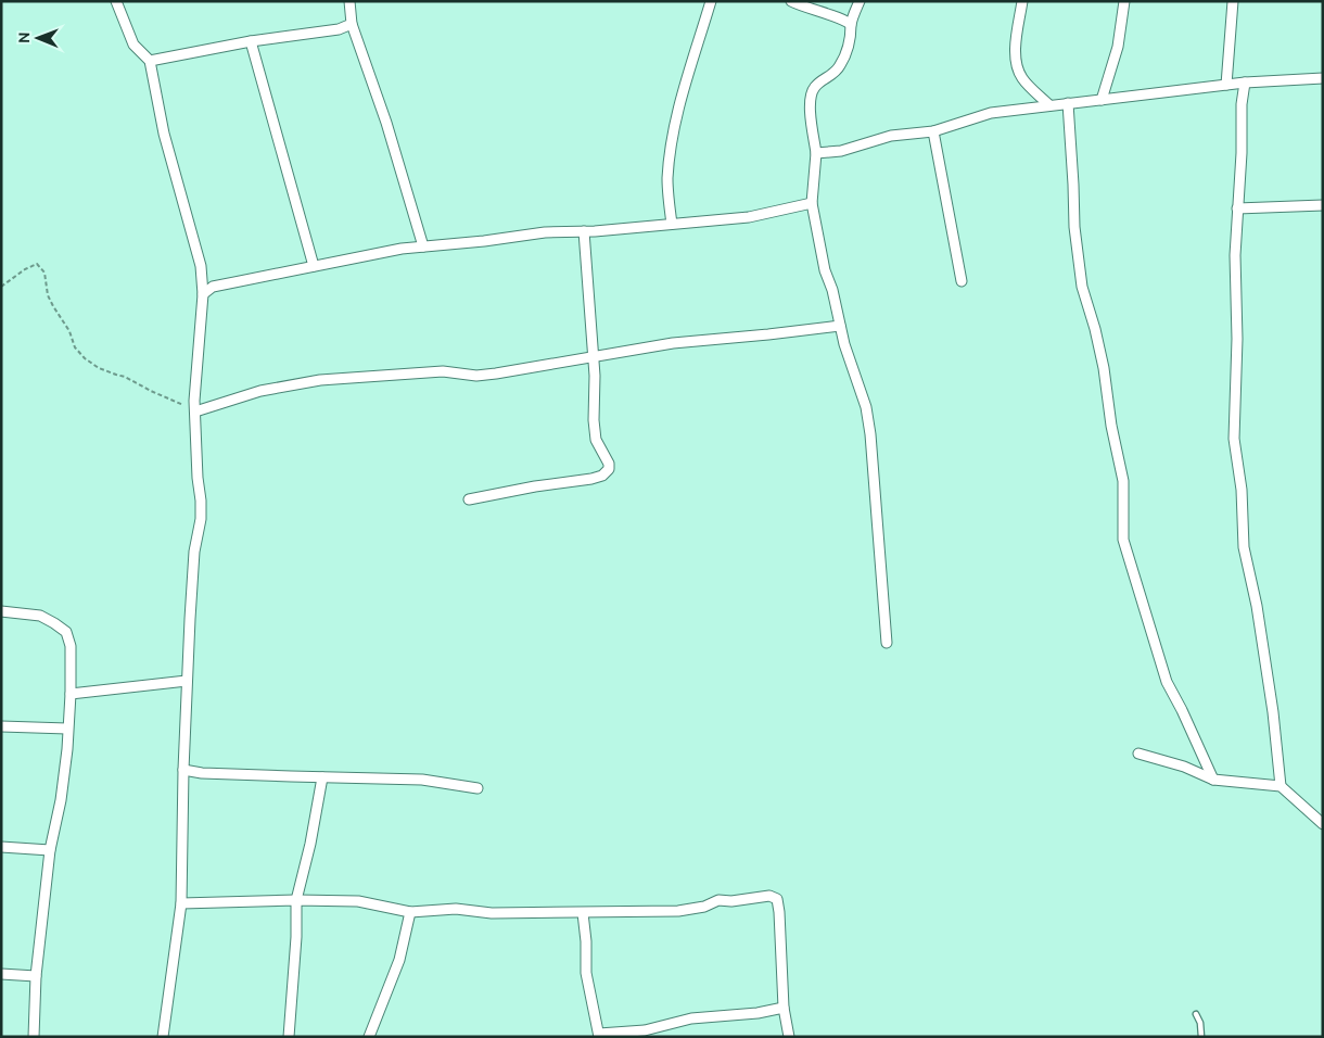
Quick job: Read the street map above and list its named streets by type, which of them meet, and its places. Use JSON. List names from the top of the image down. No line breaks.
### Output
{"north":"left"}
